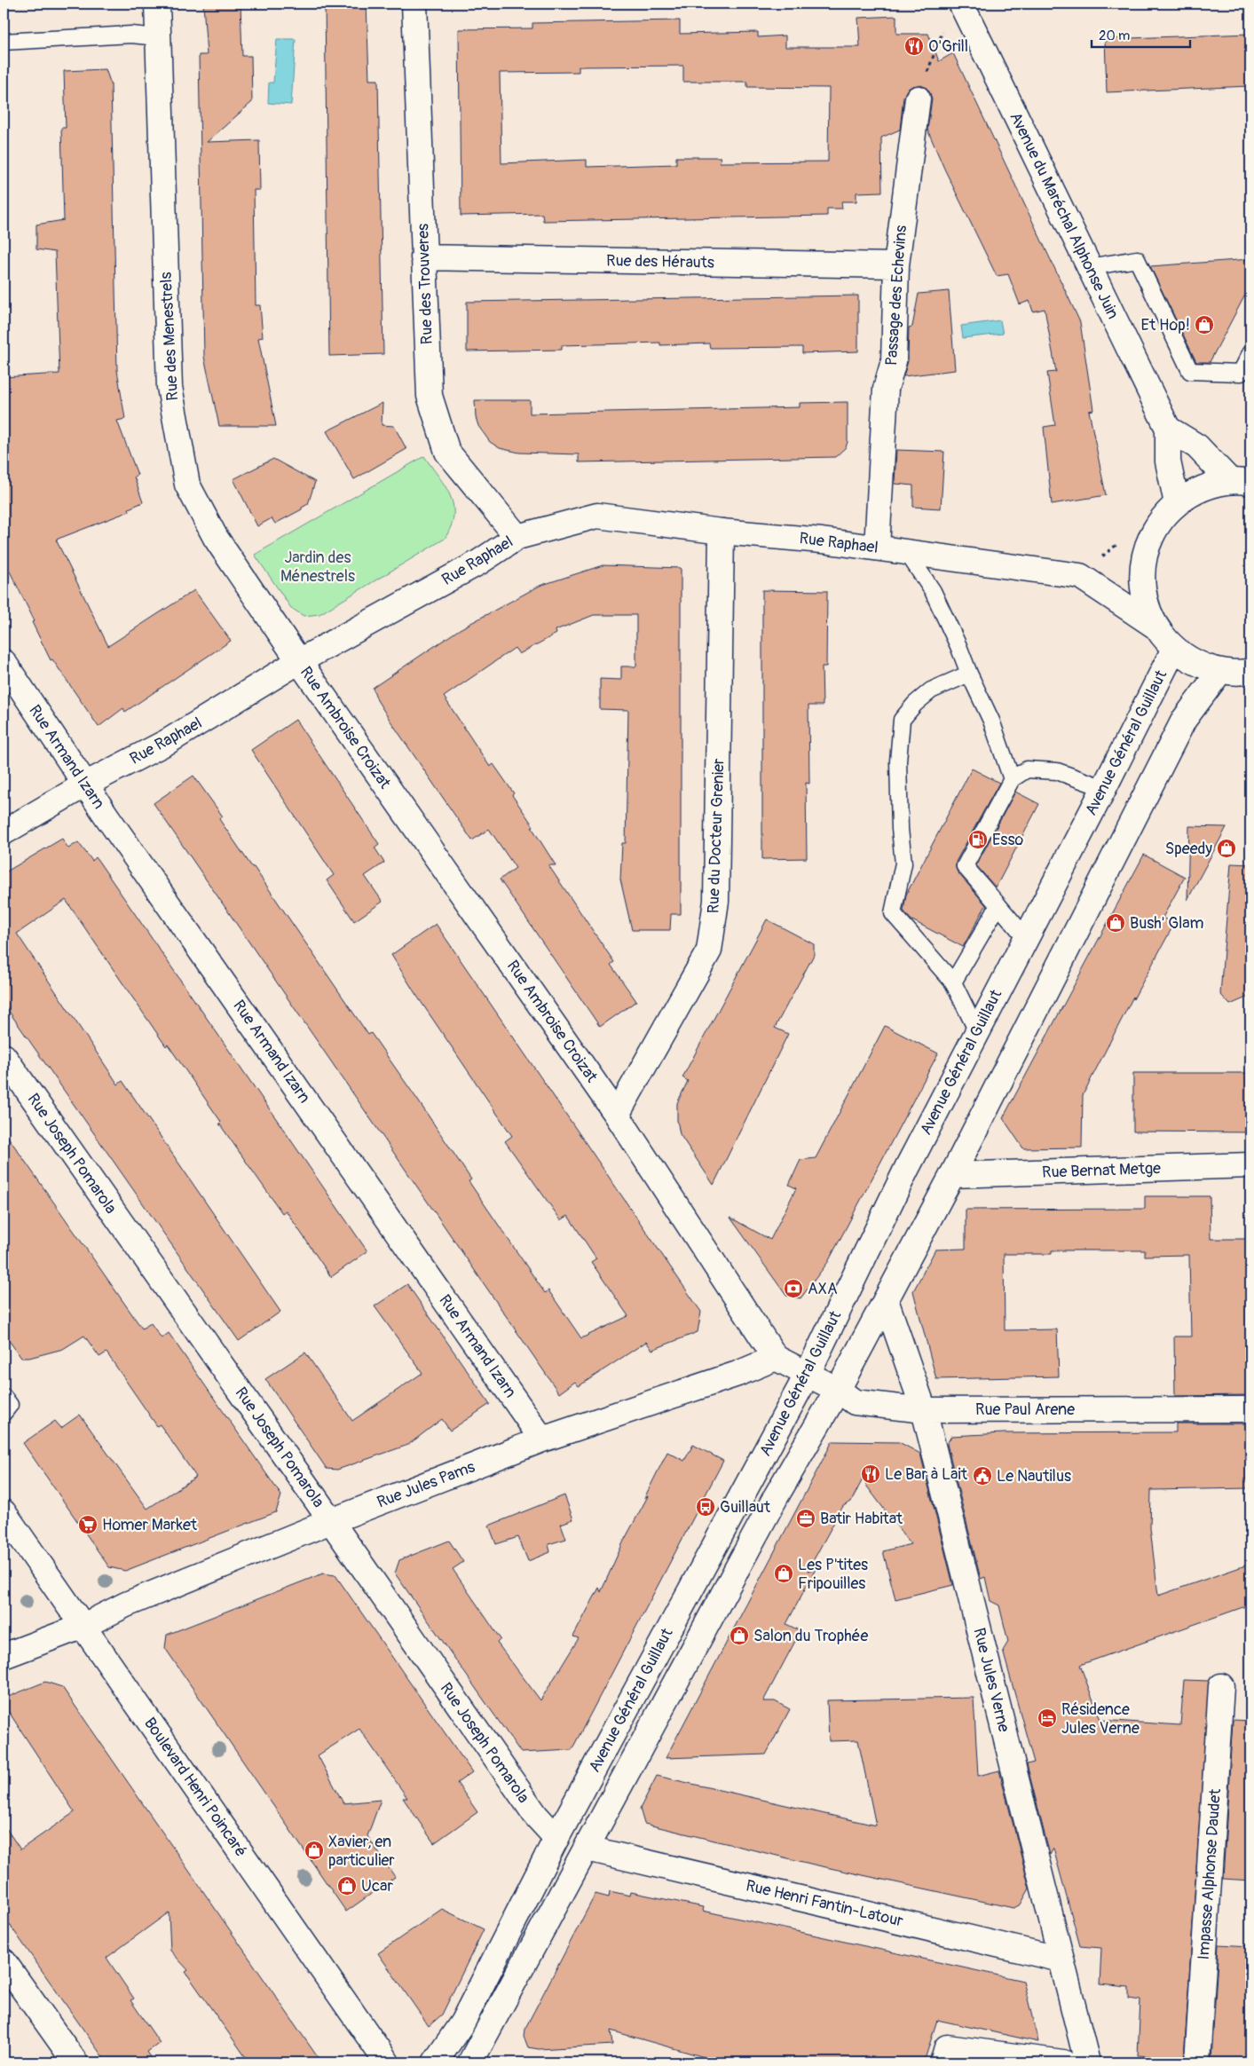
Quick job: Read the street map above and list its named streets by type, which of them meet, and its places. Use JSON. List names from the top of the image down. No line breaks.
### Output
{"streets":{"street":["Avenue du Maréchal Alphonse Juin","Rue des Hérauts","Rue des Trouveres","Passage des Echevins","Rue des Menestrels","Rue Raphael","Rue Ambroise Croizat","Avenue Général Guillaut","Rue Armand Izarn","Rue du Docteur Grenier","Rue Joseph Pomarola","Rue Bernat Metge","Rue Paul Arene","Rue Jules Pams","Rue Jules Verne","Boulevard Henri Poincaré","Impasse Alphonse Daudet","Rue Henri Fantin-Latour"]},"crossings":[["Rue des Hérauts","Rue des Trouveres"],["Rue des Hérauts","Passage des Echevins"],["Rue des Trouveres","Rue Raphael"],["Passage des Echevins","Rue Raphael"],["Rue des Menestrels","Rue Raphael"],["Rue des Menestrels","Rue Ambroise Croizat"],["Rue Raphael","Rue Ambroise Croizat"],["Rue Raphael","Rue Armand Izarn"],["Rue Raphael","Rue du Docteur Grenier"],["Rue Ambroise Croizat","Rue du Docteur Grenier"],["Rue Ambroise Croizat","Rue Jules Pams"],["Avenue Général Guillaut","Rue Joseph Pomarola"],["Avenue Général Guillaut","Rue Bernat Metge"],["Avenue Général Guillaut","Rue Paul Arene"],["Avenue Général Guillaut","Rue Jules Verne"],["Avenue Général Guillaut","Rue Henri Fantin-Latour"],["Rue Armand Izarn","Rue Jules Pams"],["Rue Joseph Pomarola","Rue Jules Pams"],["Rue Paul Arene","Rue Jules Verne"],["Rue Jules Pams","Boulevard Henri Poincaré"],["Rue Jules Verne","Rue Henri Fantin-Latour"]],"parks":["Jardin des Ménestrels"],"places":{"restaurant":["O'Grill","Le Bar à Lait"],"shop":["Et Hop!","Speedy","Bush' Glam","Les P'tites Fripouilles","Salon du Trophée","Xavier, en particulier","Ucar"],"fuel station":["Esso"],"bank":["AXA"],"public building":["Le Nautilus"],"bus stop":["Guillaut"],"office":["Batir Habitat"],"supermarket":["Homer Market"],"hotel":["Résidence Jules Verne"]},"scale_bar":"20 m"}
